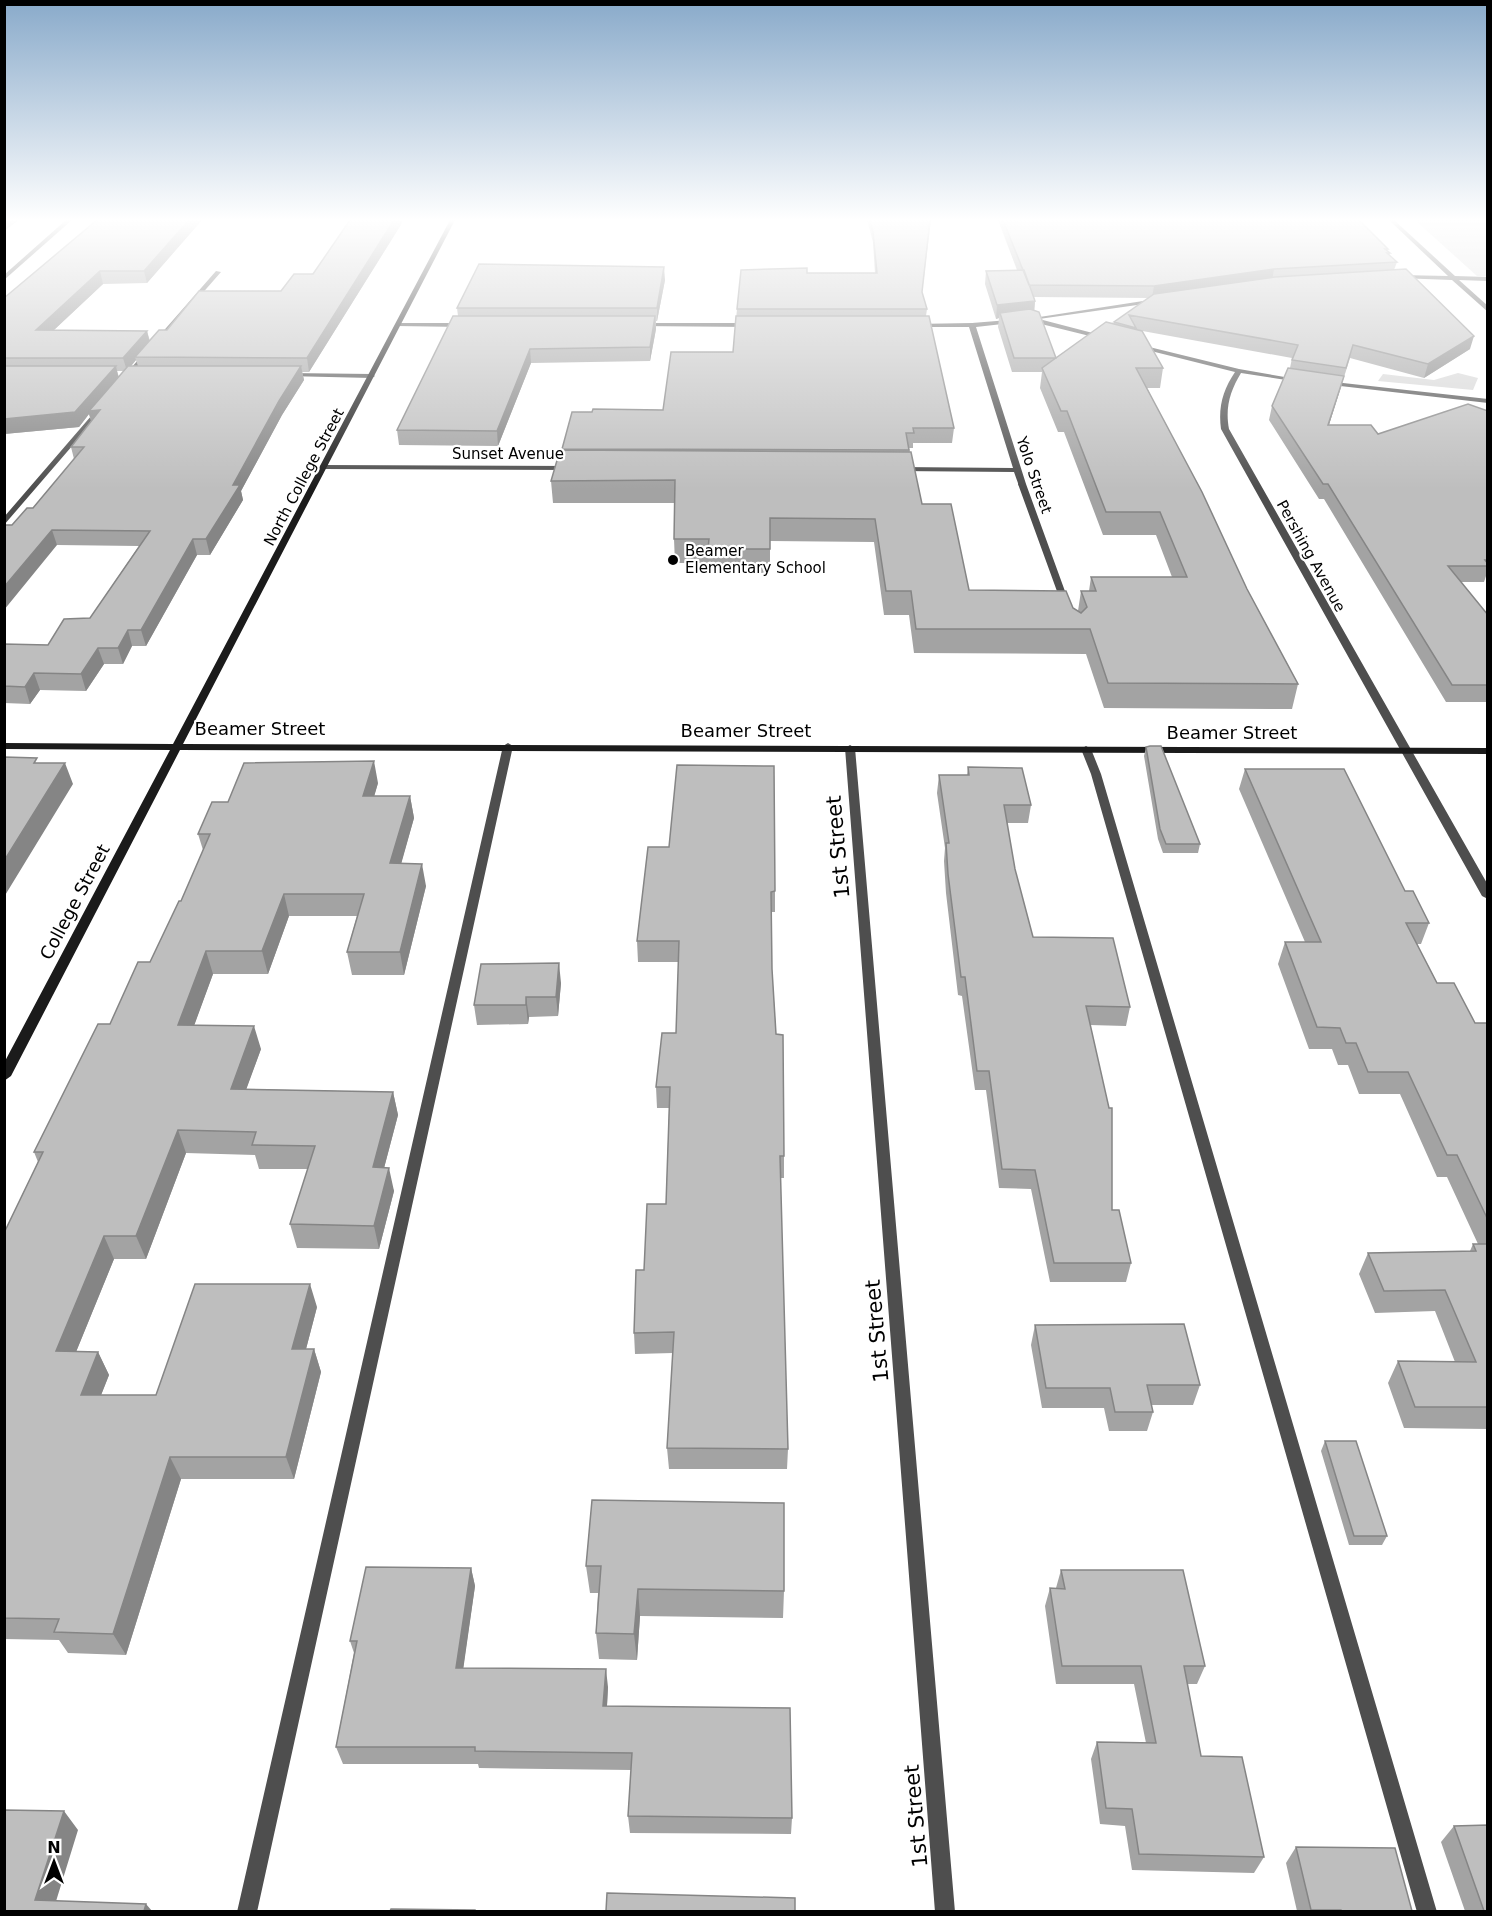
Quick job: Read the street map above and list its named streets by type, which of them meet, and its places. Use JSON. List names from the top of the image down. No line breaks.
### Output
{"streets":{"street":["Sunset Avenue","Yolo Street","North College Street","Pershing Avenue","Beamer Street","1st Street","College Street"]},"crossings":[["Sunset Avenue","North College Street"],["North College Street","Beamer Street"],["North College Street","College Street"],["Pershing Avenue","Beamer Street"],["Beamer Street","1st Street"],["Beamer Street","College Street"]],"places":["Beamer Elementary School"],"north":"top"}
